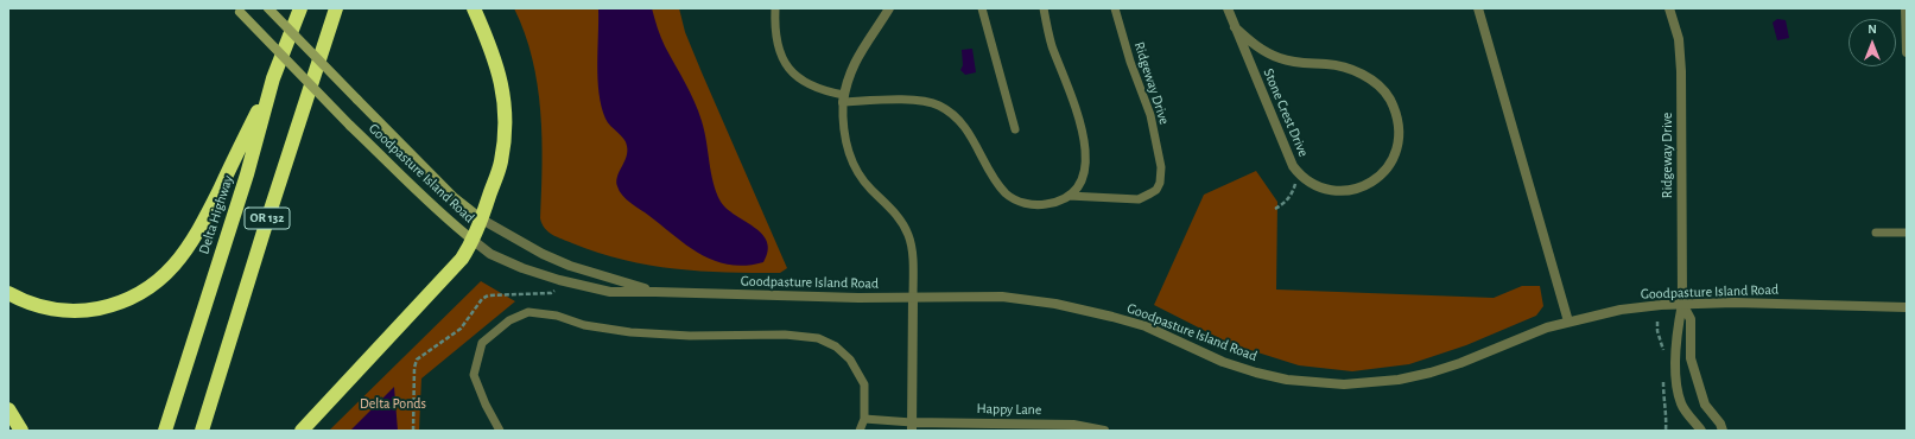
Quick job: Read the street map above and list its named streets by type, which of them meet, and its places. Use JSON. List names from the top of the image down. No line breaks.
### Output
{"streets":{"highway":["Delta Highway","OR 132"],"main road":["Goodpasture Island Road"],"street":["Ridgeway Drive","Stone Crest Drive","Happy Lane"]},"crossings":[["Ridgeway Drive","Goodpasture Island Road"]],"parks":["Delta Ponds"],"north":"top"}
